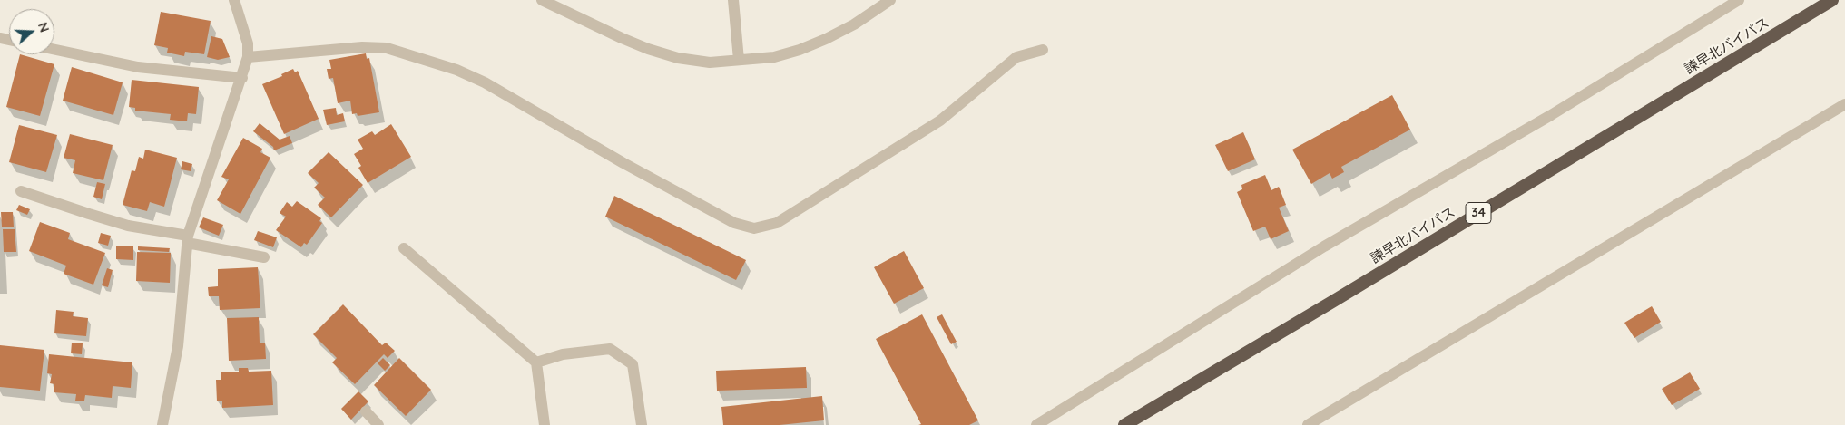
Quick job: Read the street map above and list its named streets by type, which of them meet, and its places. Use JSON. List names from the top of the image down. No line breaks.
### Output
{"streets":{"highway":["諫早北バイパス","34"]},"north":"right"}
